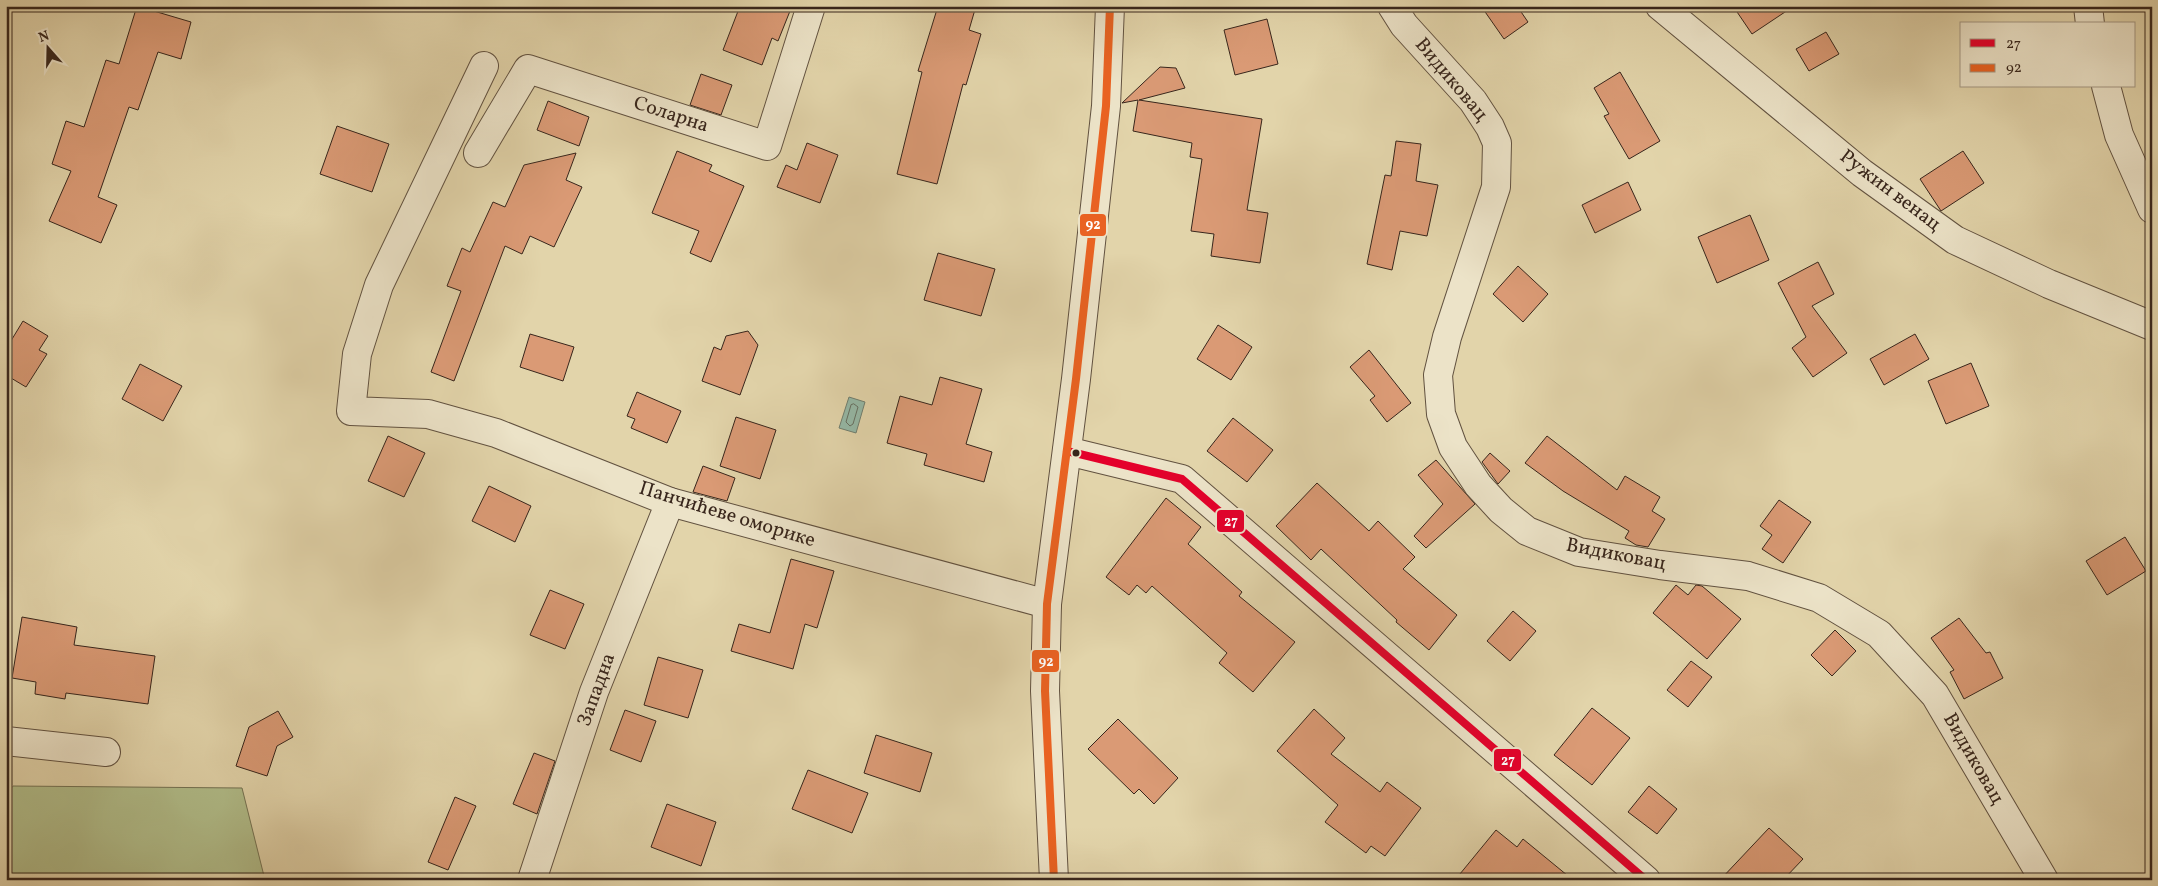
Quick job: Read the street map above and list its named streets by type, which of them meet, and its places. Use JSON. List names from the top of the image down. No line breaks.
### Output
{"streets":{"street":["Видиковац","Соларна","Ружин венац","Панчићеве оморике","Западна"]},"crossings":[["Панчићеве оморике","Западна"]],"lines":["transit line 92","transit line 27"],"legend":["27","92"],"north":"top"}
